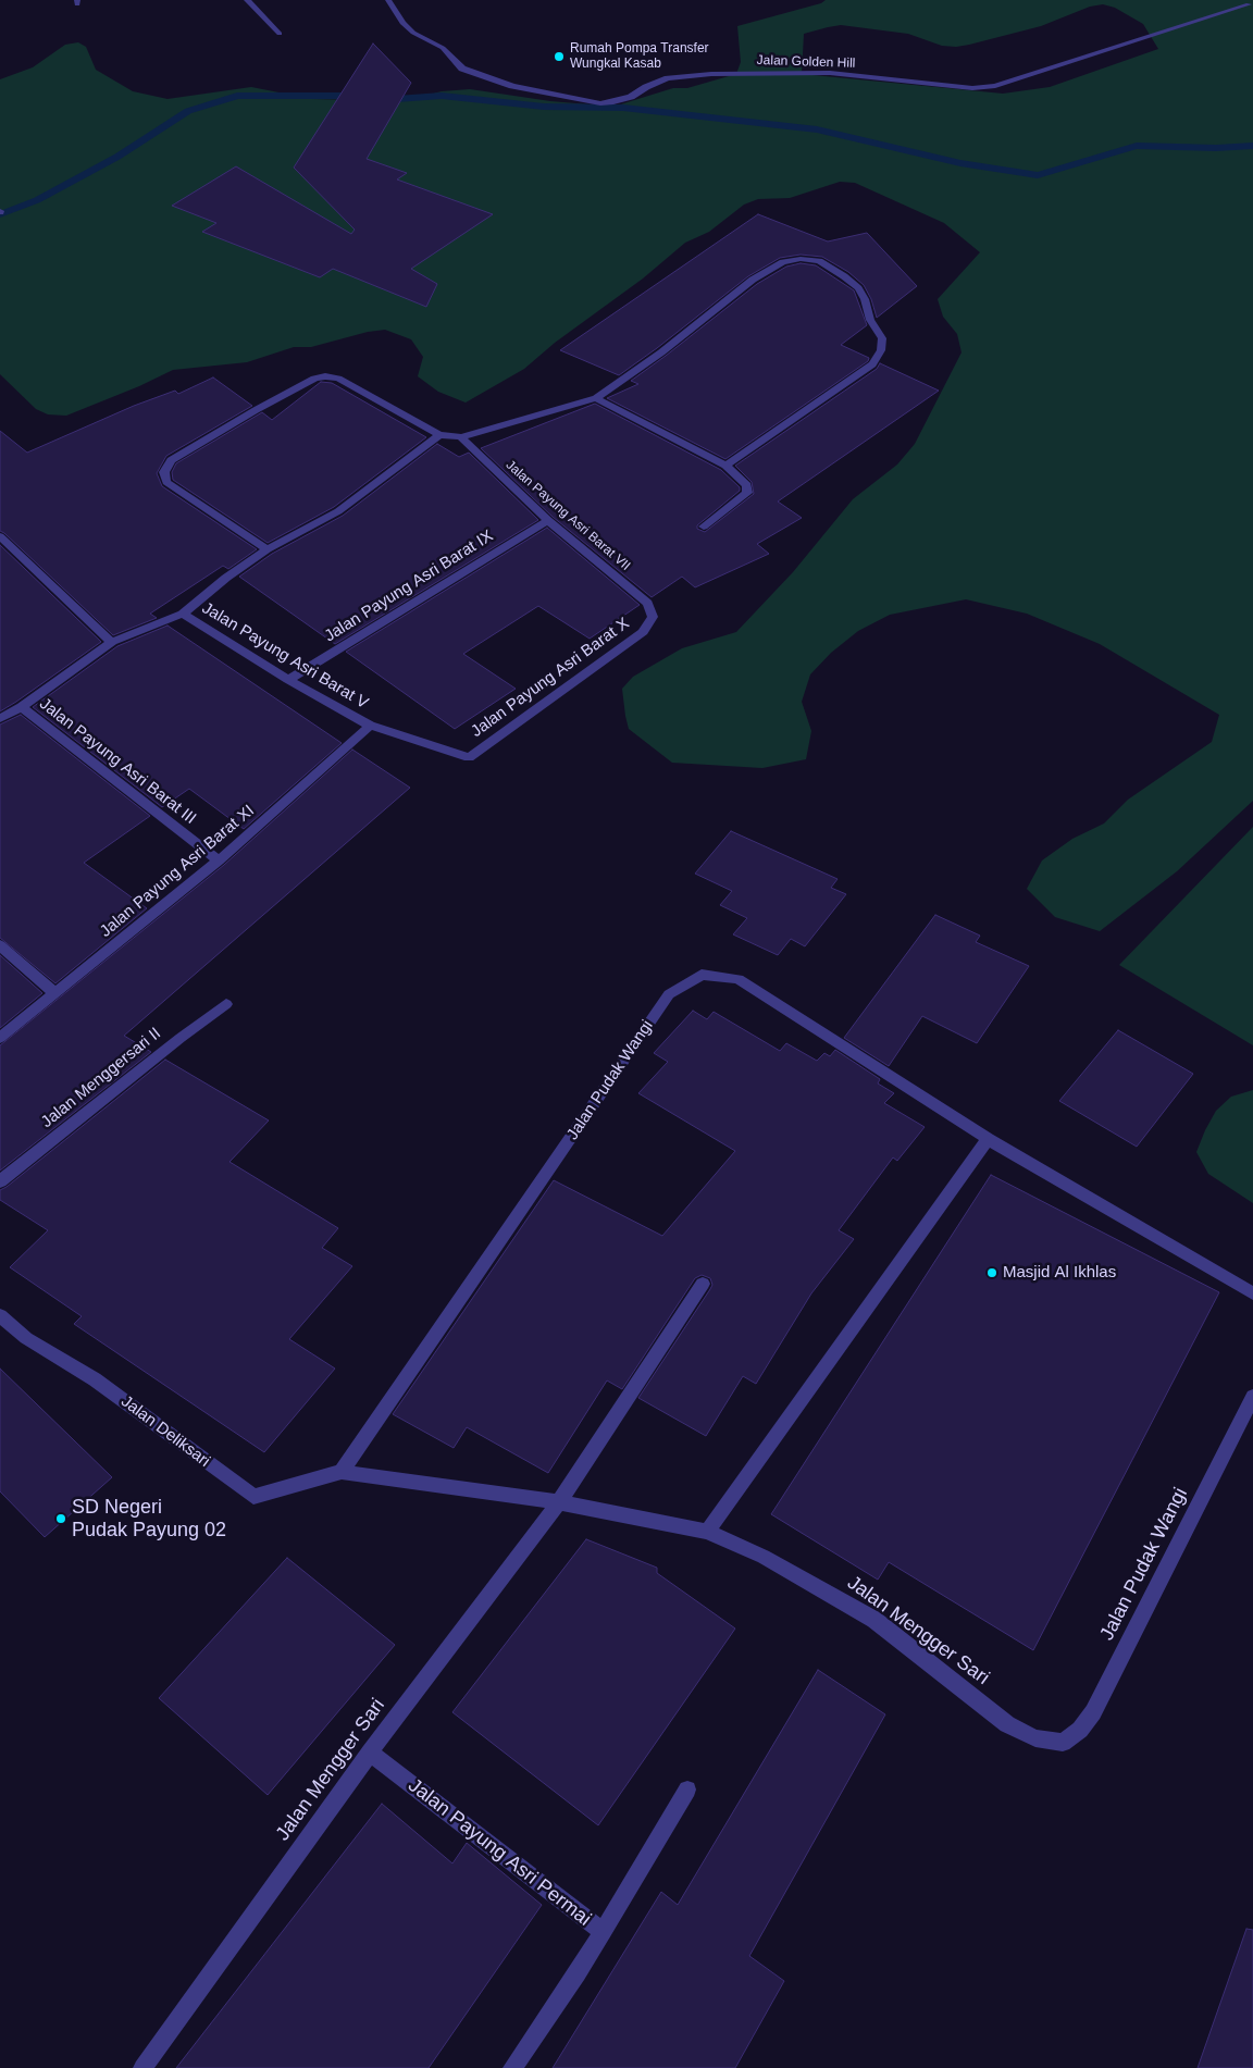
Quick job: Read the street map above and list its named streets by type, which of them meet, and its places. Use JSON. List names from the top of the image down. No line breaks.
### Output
{"streets":{"street":["Jalan Golden Hill","Jalan Payung Asri Barat VII","Jalan Payung Asri Barat IX","Jalan Payung Asri Barat V","Jalan Payung Asri Barat X","Jalan Payung Asri Barat III","Jalan Payung Asri Barat XI","Jalan Menggersari II","Jalan Pudak Wangi","Jalan Deliksari","Jalan Mengger Sari","Jalan Payung Asri Permai"]},"crossings":[["Jalan Payung Asri Barat VII","Jalan Payung Asri Barat IX"],["Jalan Payung Asri Barat VII","Jalan Payung Asri Barat X"],["Jalan Payung Asri Barat IX","Jalan Payung Asri Barat V"],["Jalan Payung Asri Barat V","Jalan Payung Asri Barat X"],["Jalan Payung Asri Barat V","Jalan Payung Asri Barat XI"],["Jalan Payung Asri Barat X","Jalan Payung Asri Barat XI"],["Jalan Payung Asri Barat III","Jalan Payung Asri Barat XI"],["Jalan Pudak Wangi","Jalan Deliksari"],["Jalan Pudak Wangi","Jalan Mengger Sari"],["Jalan Deliksari","Jalan Mengger Sari"],["Jalan Mengger Sari","Jalan Payung Asri Permai"]],"places":["Rumah Pompa Transfer Wungkal Kasab","Masjid Al Ikhlas","SD Negeri Pudak Payung 02"]}
